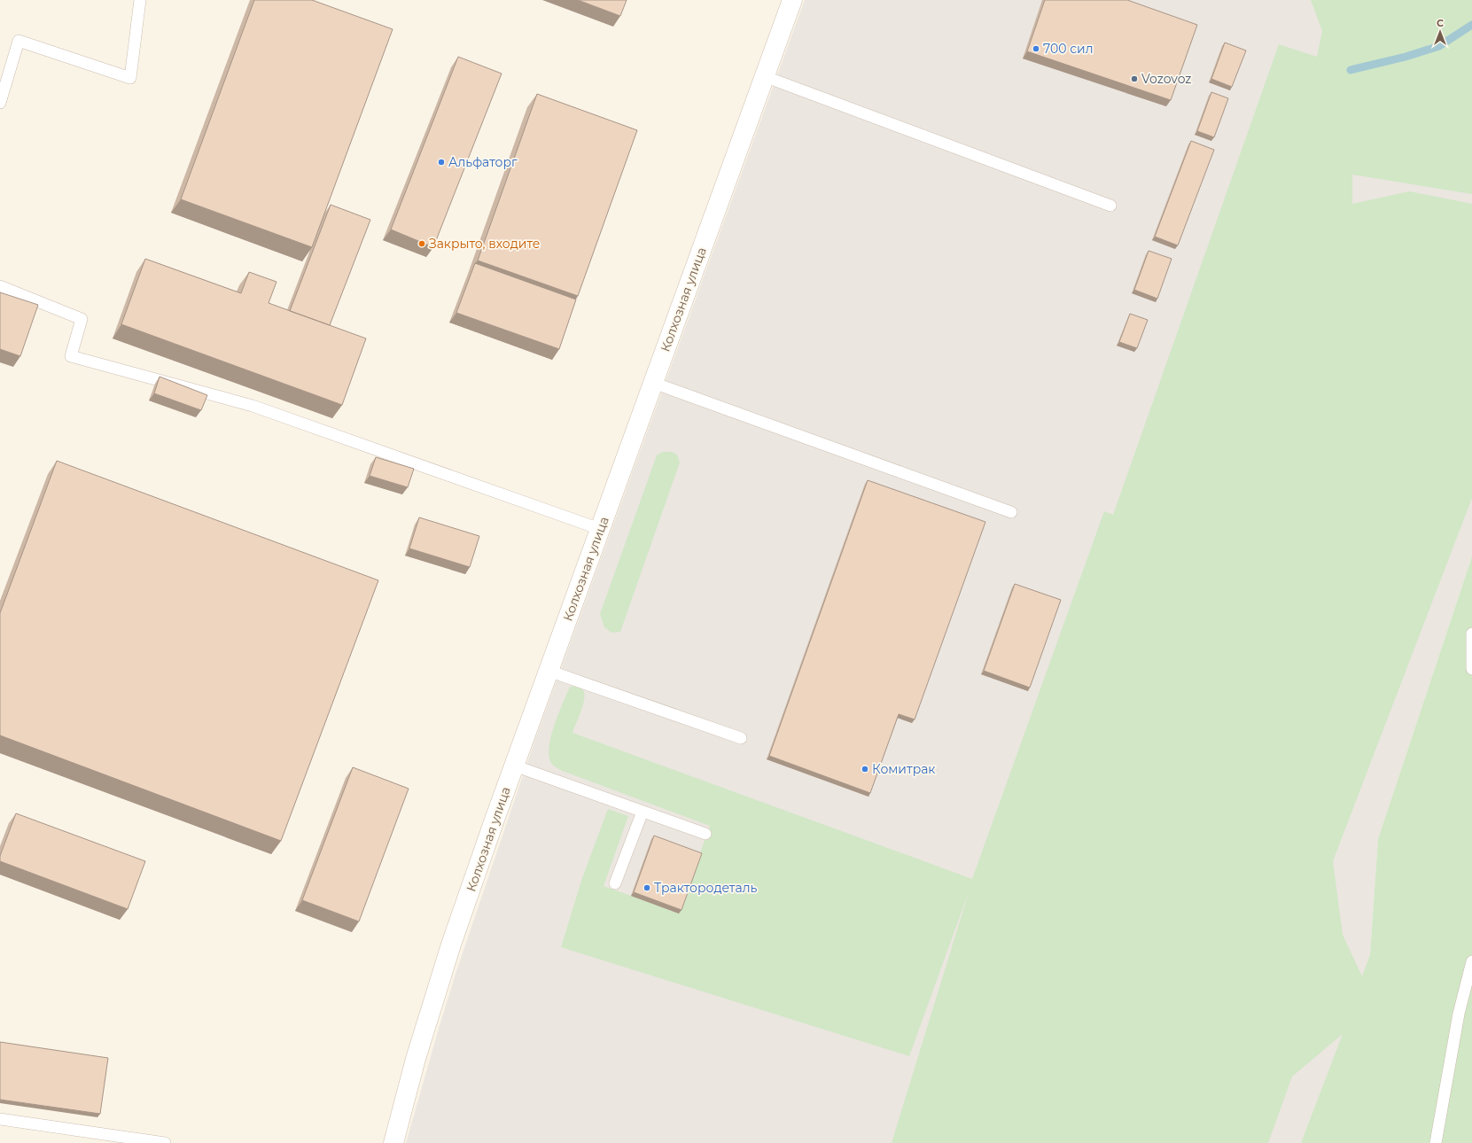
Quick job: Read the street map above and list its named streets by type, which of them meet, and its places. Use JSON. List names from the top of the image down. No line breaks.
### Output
{"streets":{"street":["Колхозная улица"]},"places":["700 сил","Vozovoz","Альфаторг","Закрыто, входите","Комитрак","Трактородеталь"],"north":"top"}
